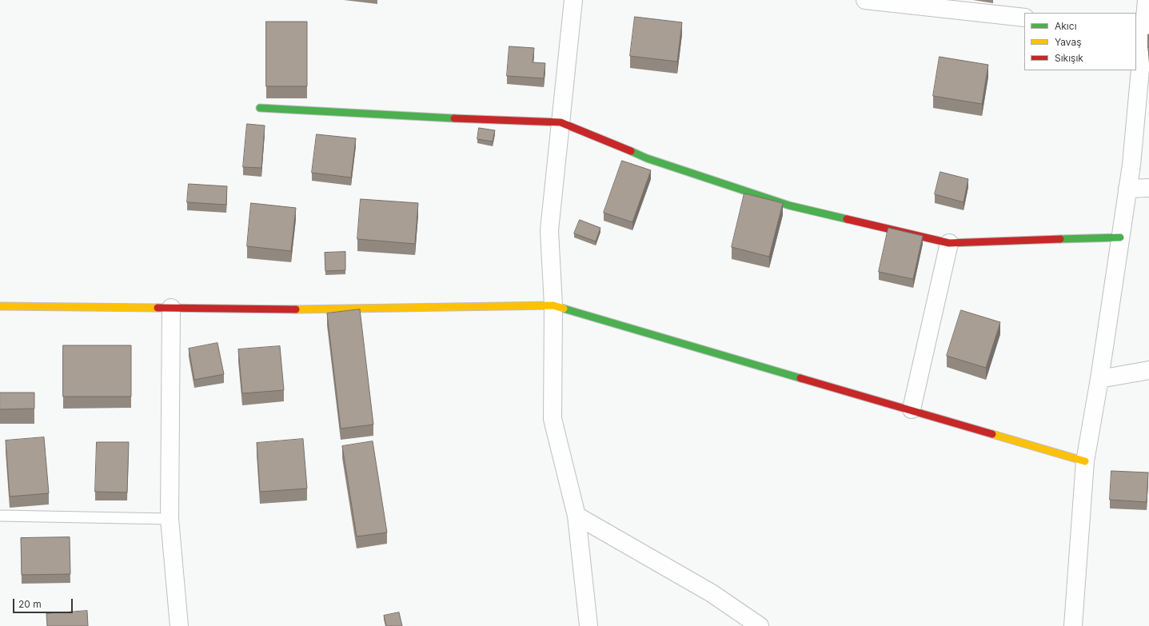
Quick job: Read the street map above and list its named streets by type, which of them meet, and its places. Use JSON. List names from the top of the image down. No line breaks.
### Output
{"legend":["Akıcı","Yavaş","Sıkışık"],"scale_bar":"20 m"}
